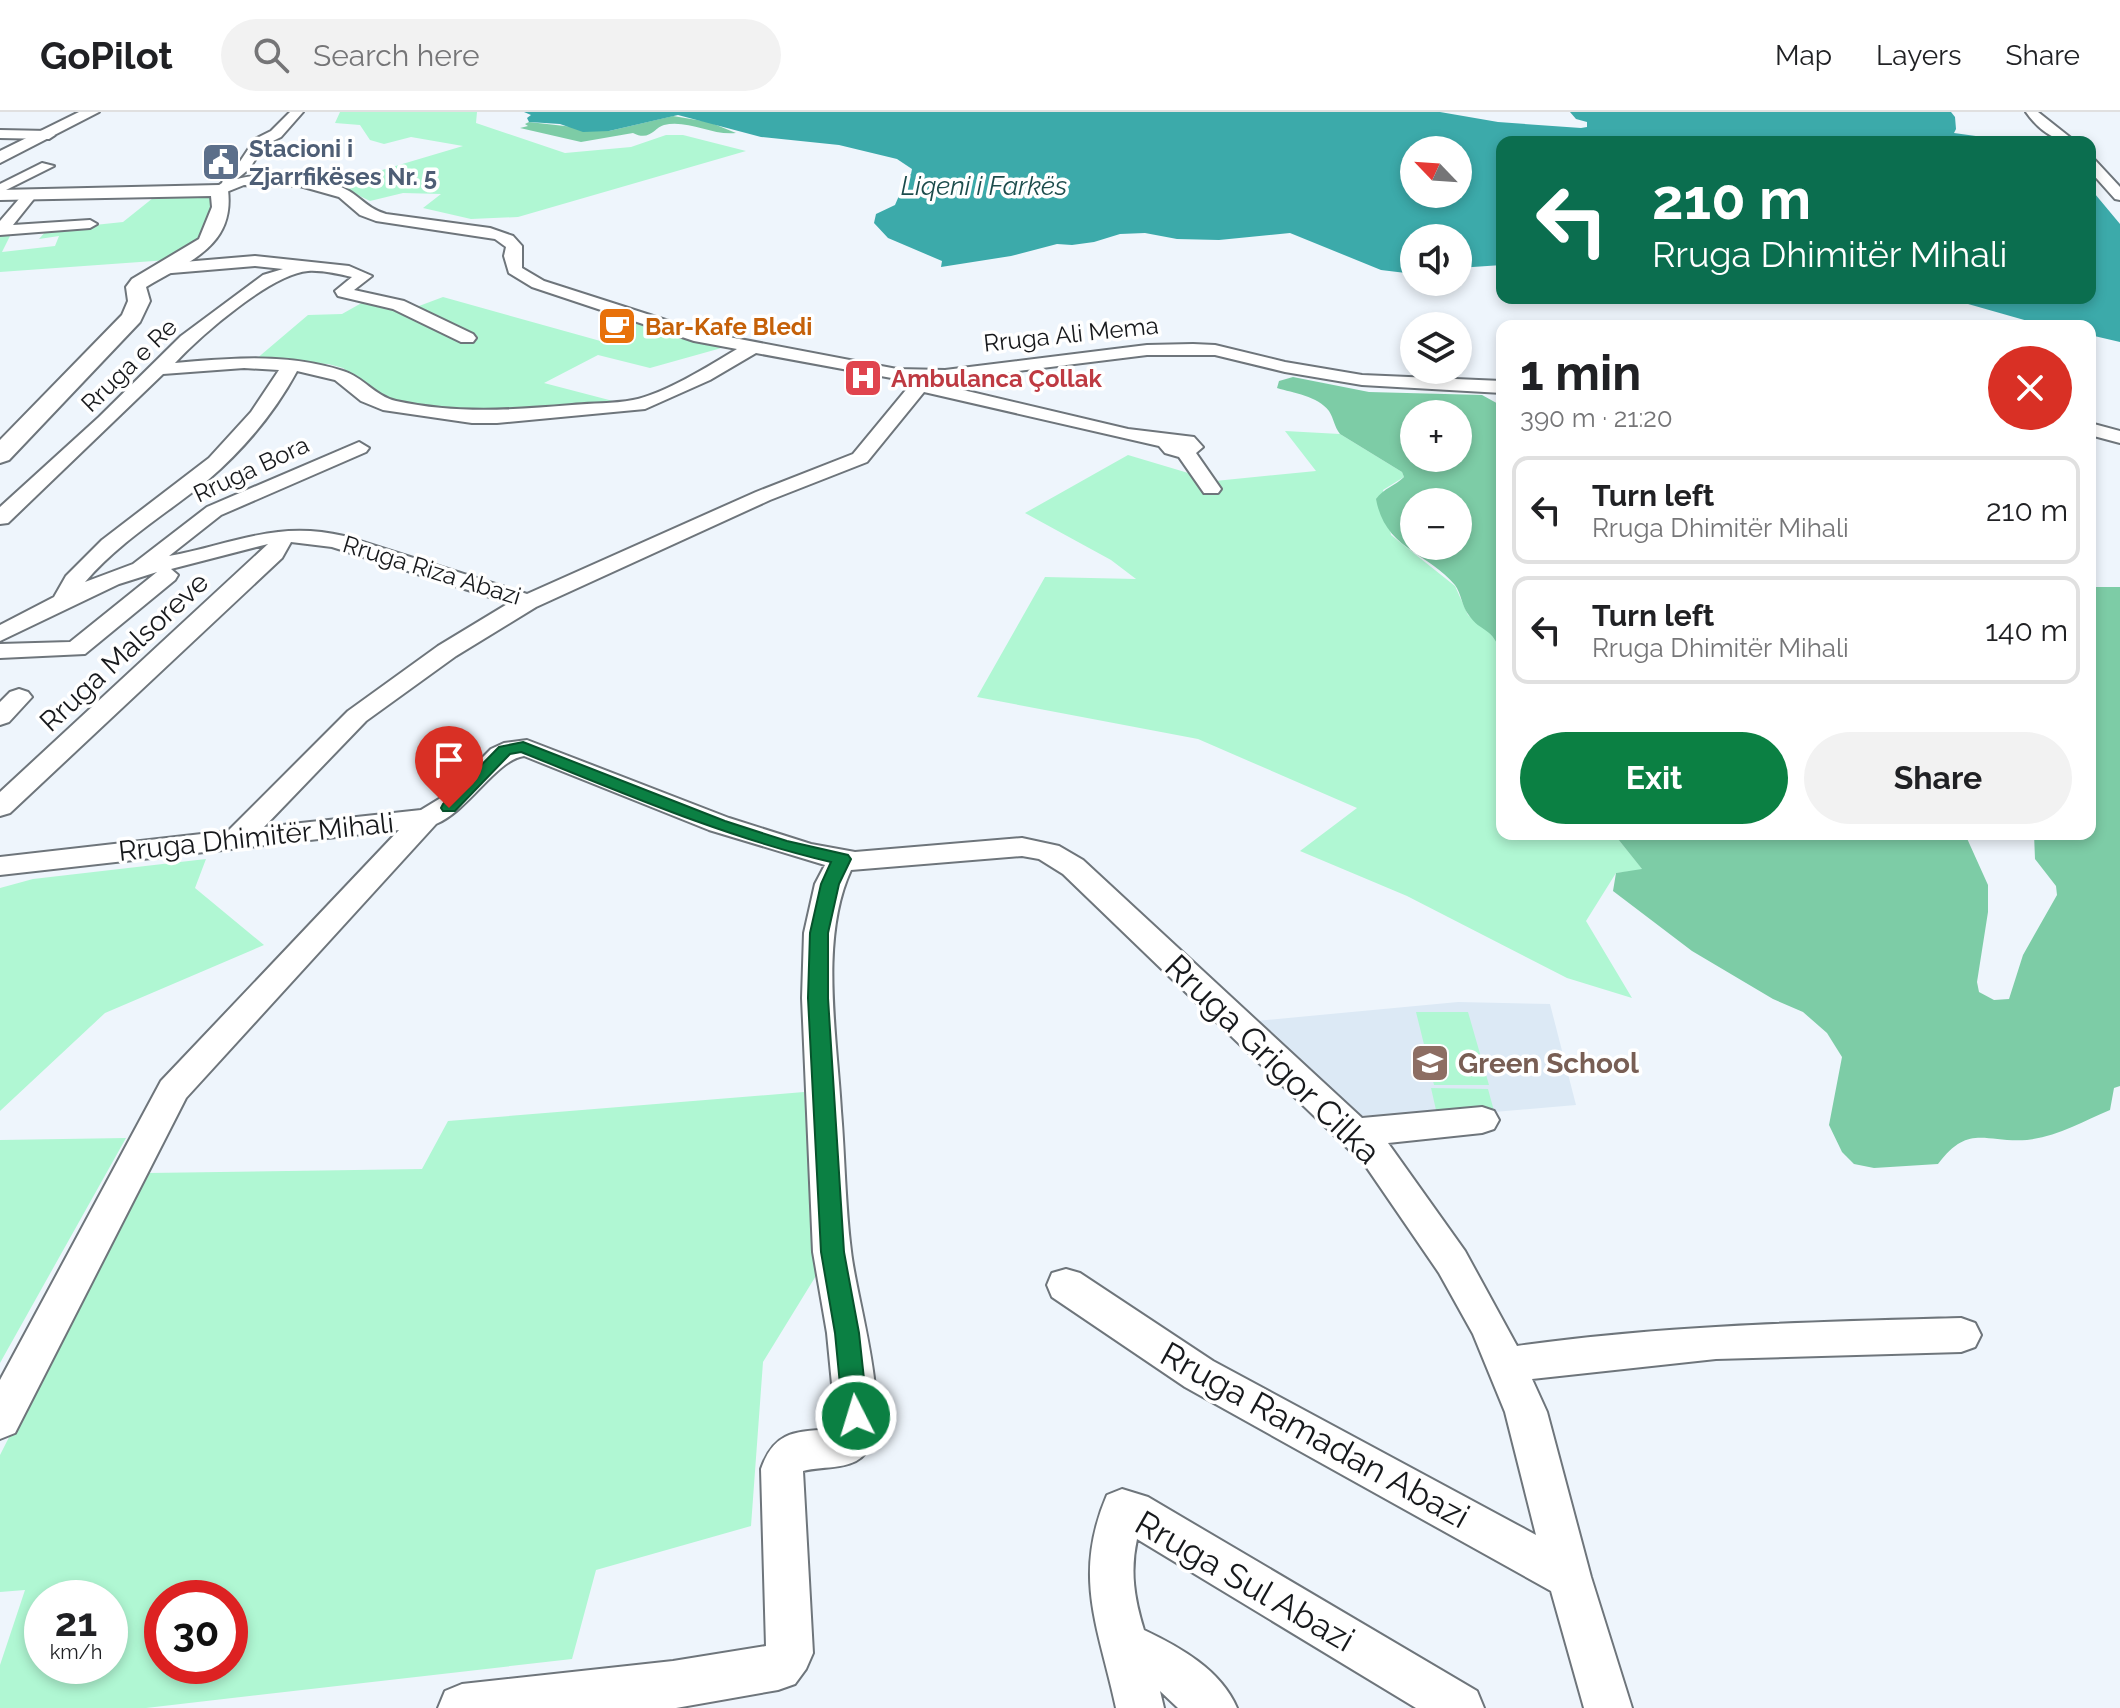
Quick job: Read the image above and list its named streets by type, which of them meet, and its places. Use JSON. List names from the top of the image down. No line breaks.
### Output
{"streets":{"street":["Rruga Ali Mema","Rruga e Re","Rruga Bora","Rruga Riza Abazi","Rruga Malsoreve","Rruga Dhimitër Mihali","Rruga Grigor Cilka","Rruga Ramadan Abazi","Rruga Sul Abazi"]},"crossings":[["Rruga Ali Mema","Rruga Riza Abazi"],["Rruga Bora","Rruga Riza Abazi"],["Rruga Riza Abazi","Rruga Malsoreve"],["Rruga Dhimitër Mihali","Rruga Grigor Cilka"],["Rruga Grigor Cilka","Rruga Ramadan Abazi"]],"water":["Liqeni i Farkës"],"places":{"public building":["Stacioni i Zjarrfikëses Nr. 5"],"cafe":["Bar-Kafe Bledi"],"hospital":["Ambulanca Çollak"],"school or university":["Green School"]},"north":"top left","page":{"header":"GoPilot","search":"Search here","nav":["Map","Layers","Share"],"map_buttons":["+","−"],"turn":["210 m","Rruga Dhimitër Mihali"],"heading":["1 min","390 m · 21:20"],"list":[{"name":"Turn left","note":"Rruga Dhimitër Mihali","value":"210 m"},{"name":"Turn left","note":"Rruga Dhimitër Mihali","value":"140 m"}],"buttons":["Exit","Share"],"speed":"21 km/h","limit":"30"}}
